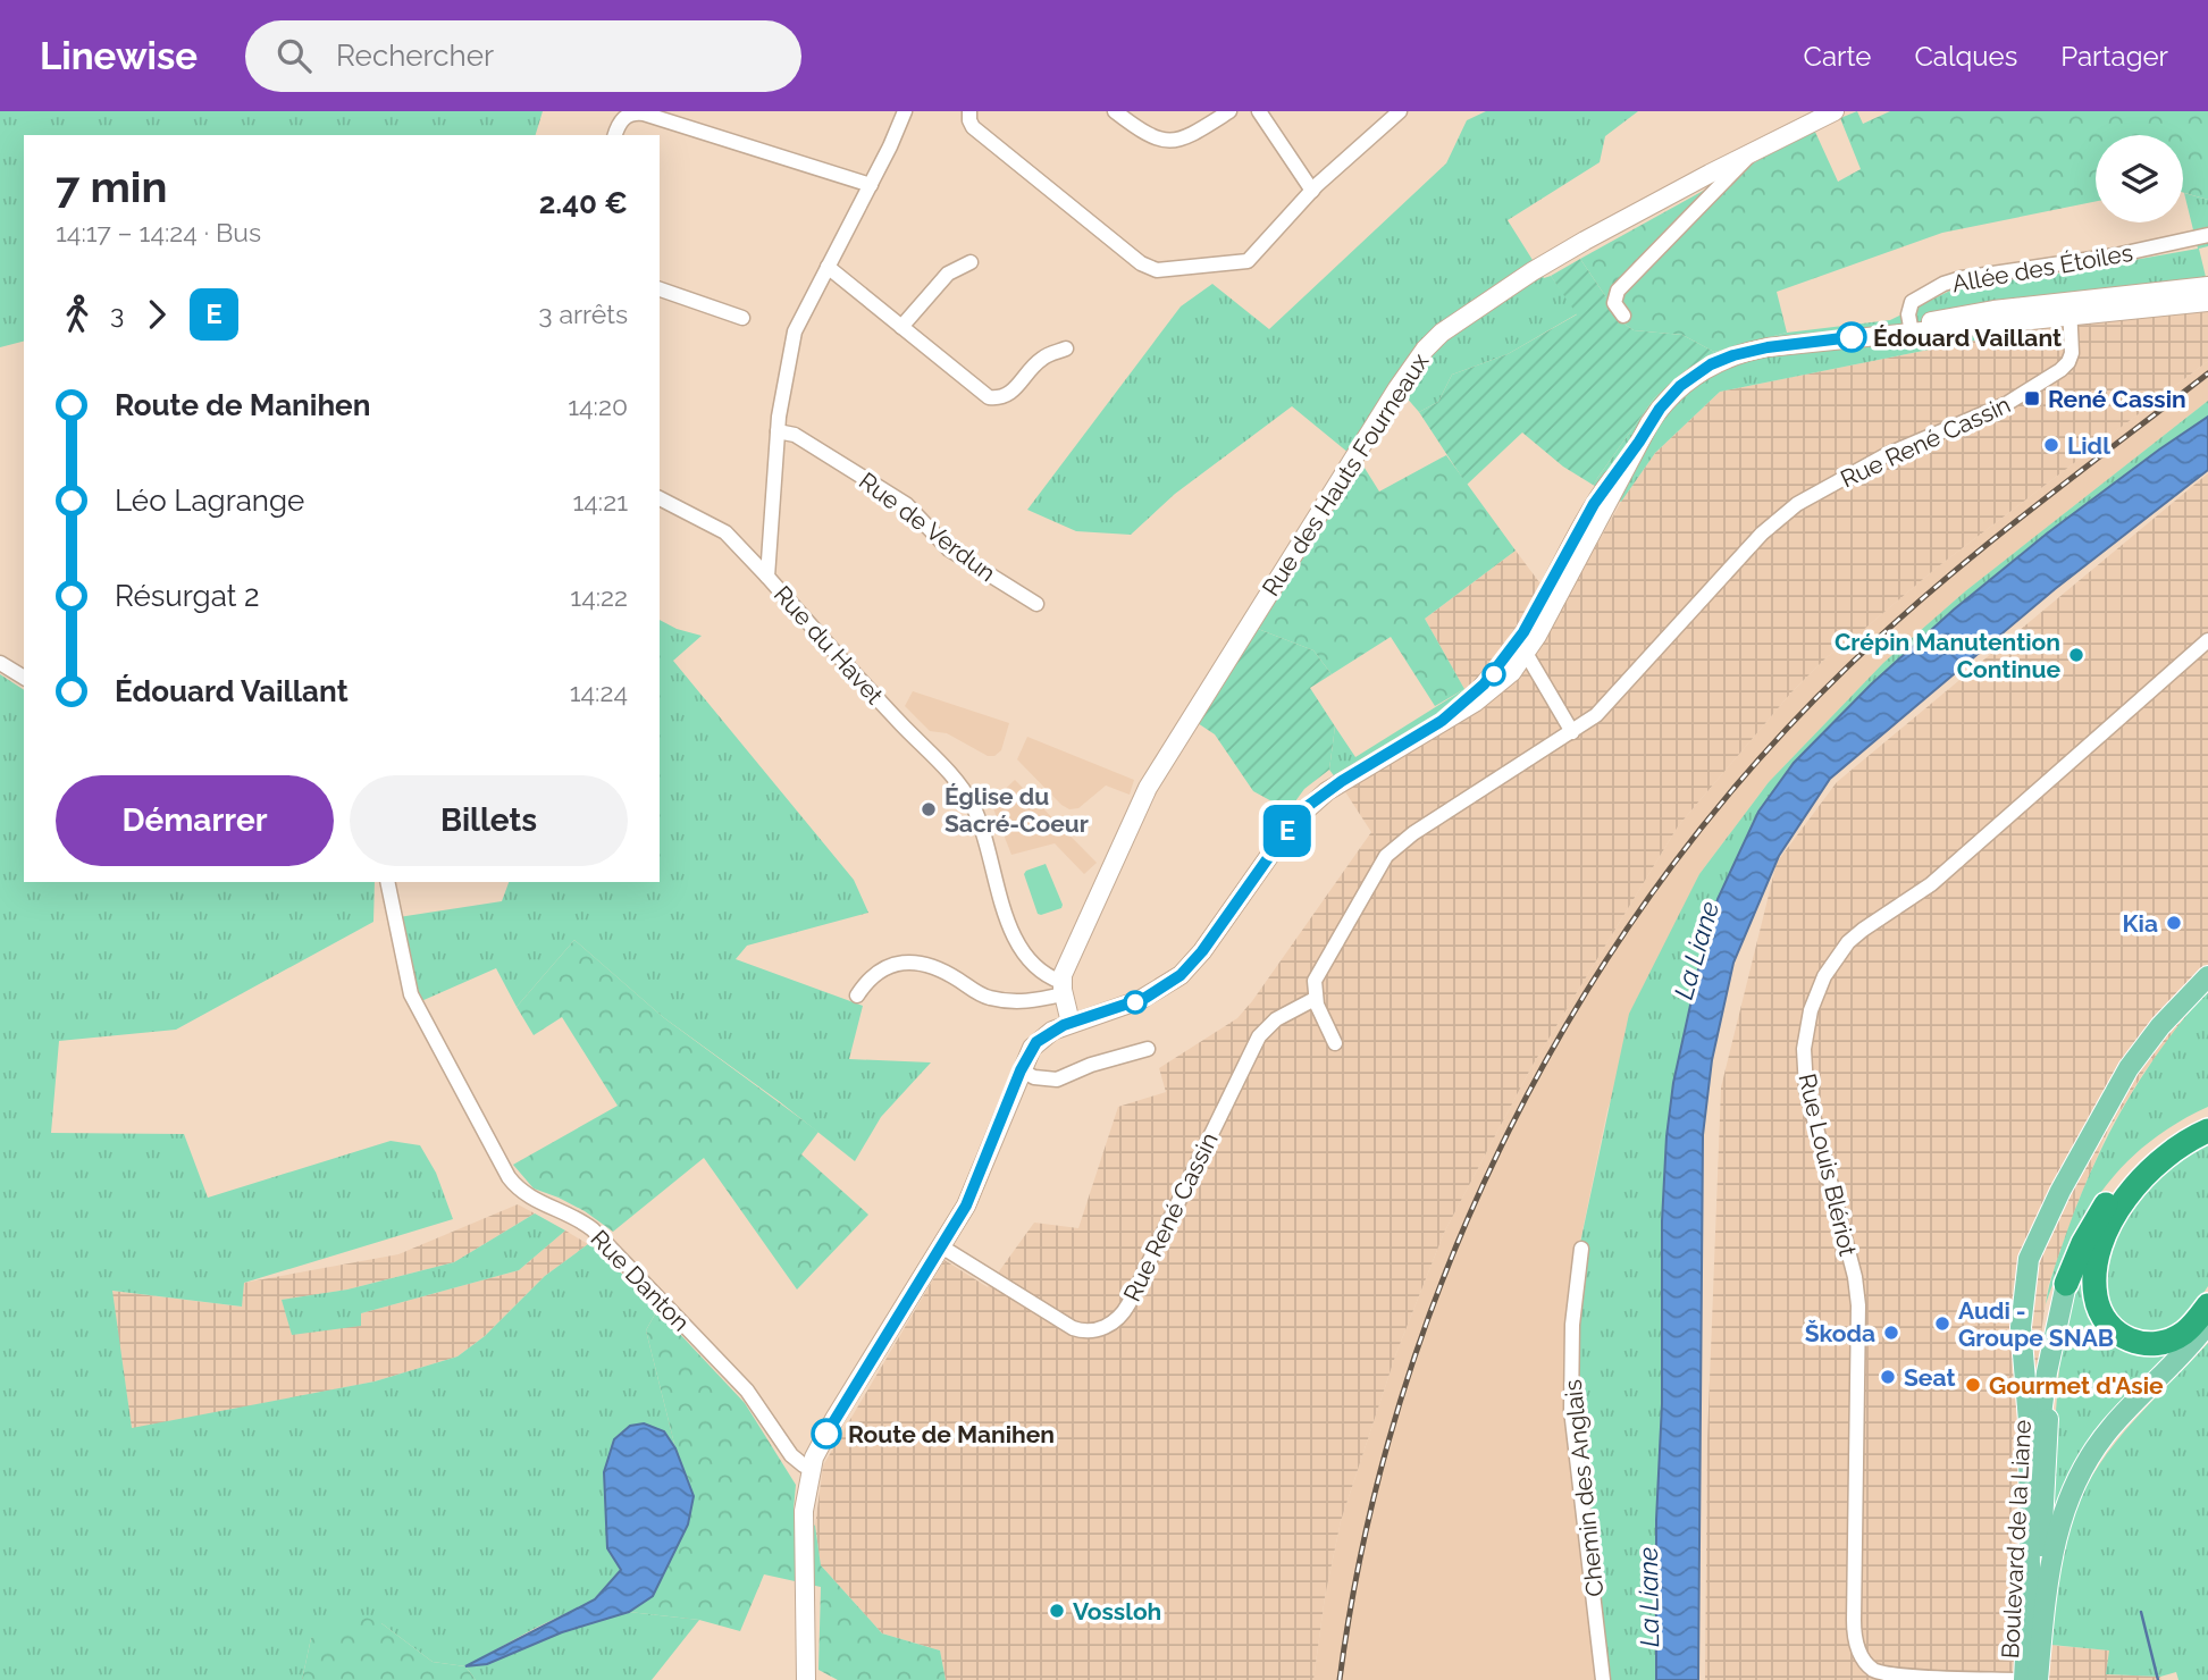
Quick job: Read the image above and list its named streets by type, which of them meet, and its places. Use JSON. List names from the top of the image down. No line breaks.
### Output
{"streets":{"main road":["Boulevard de la Liane"],"street":["Allée des Étoiles","Rue René Cassin","Rue des Hauts Fourneaux","Rue de Verdun","Rue du Havet","Rue Louis Blériot","Rue Danton","Chemin des Anglais"]},"crossings":[["Rue des Hauts Fourneaux","Rue du Havet"],["Rue de Verdun","Rue du Havet"]],"water":["La Liane"],"places":{"other":["Édouard Vaillant","Lidl","Crépin Manutention Continue","Église du Sacré-Coeur","Kia","Audi - Groupe SNAB","Škoda","Seat","Gourmet d'Asie","Route de Manihen","Vossloh"],"transit":["René Cassin"]},"lines":["bus line E"],"page":{"header":"Linewise","search":"Rechercher","nav":["Carte","Calques","Partager"],"on_map":"E","heading":["7 min","14:17 – 14:24 · Bus","2.40 €"],"legs":["3","E","3 arrêts"],"list":[{"name":"Route de Manihen","value":"14:20"},{"name":"Léo Lagrange","value":"14:21"},{"name":"Résurgat 2","value":"14:22"},{"name":"Édouard Vaillant","value":"14:24"}],"buttons":["Démarrer","Billets"]}}
